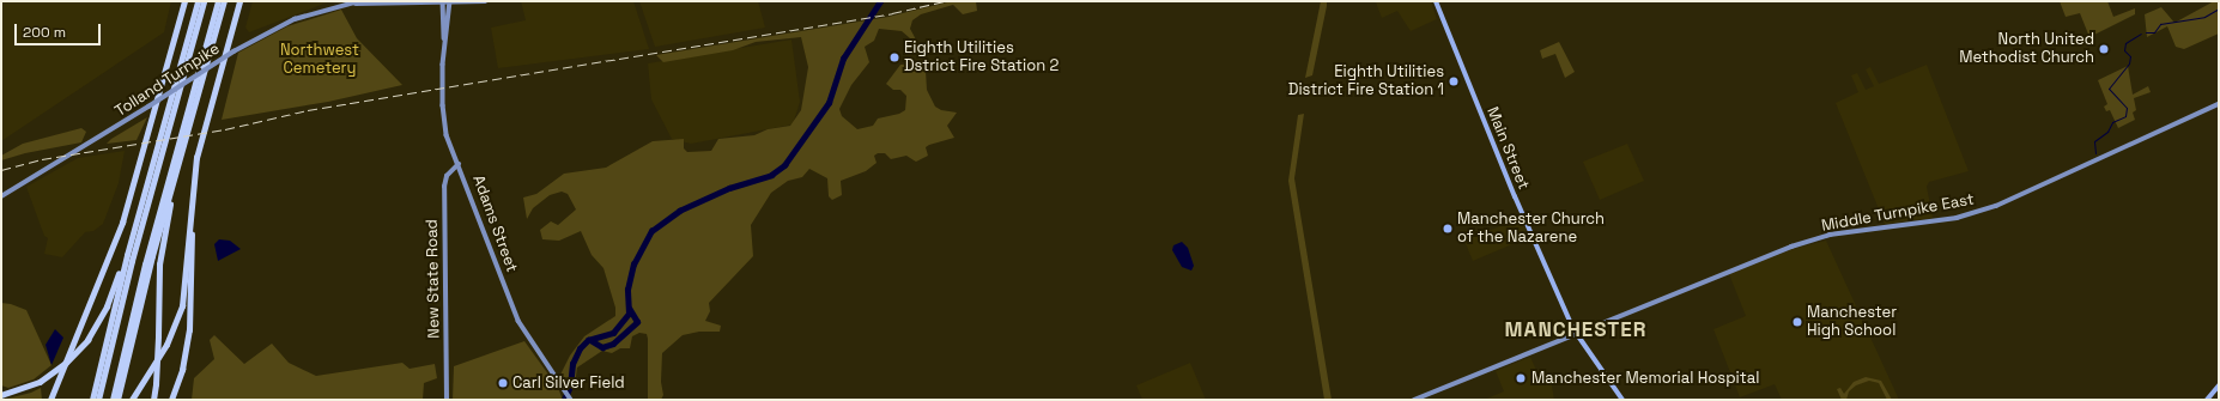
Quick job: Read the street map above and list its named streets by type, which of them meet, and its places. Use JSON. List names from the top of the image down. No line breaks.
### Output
{"streets":{"main road":["Tolland Turnpike","Main Street","Middle Turnpike East","Adams Street","New State Road"]},"crossings":[["Tolland Turnpike","Adams Street"],["Main Street","Middle Turnpike East"],["Adams Street","New State Road"]],"districts":["MANCHESTER"],"parks":["Northwest Cemetery"],"places":["North United Methodist Church","Eighth Utilities Dstrict Fire Station 2","Eighth Utilities District Fire Station 1","Manchester Church of the Nazarene","Manchester High School","Manchester Memorial Hospital","Carl Silver Field"],"scale_bar":"200 m"}
